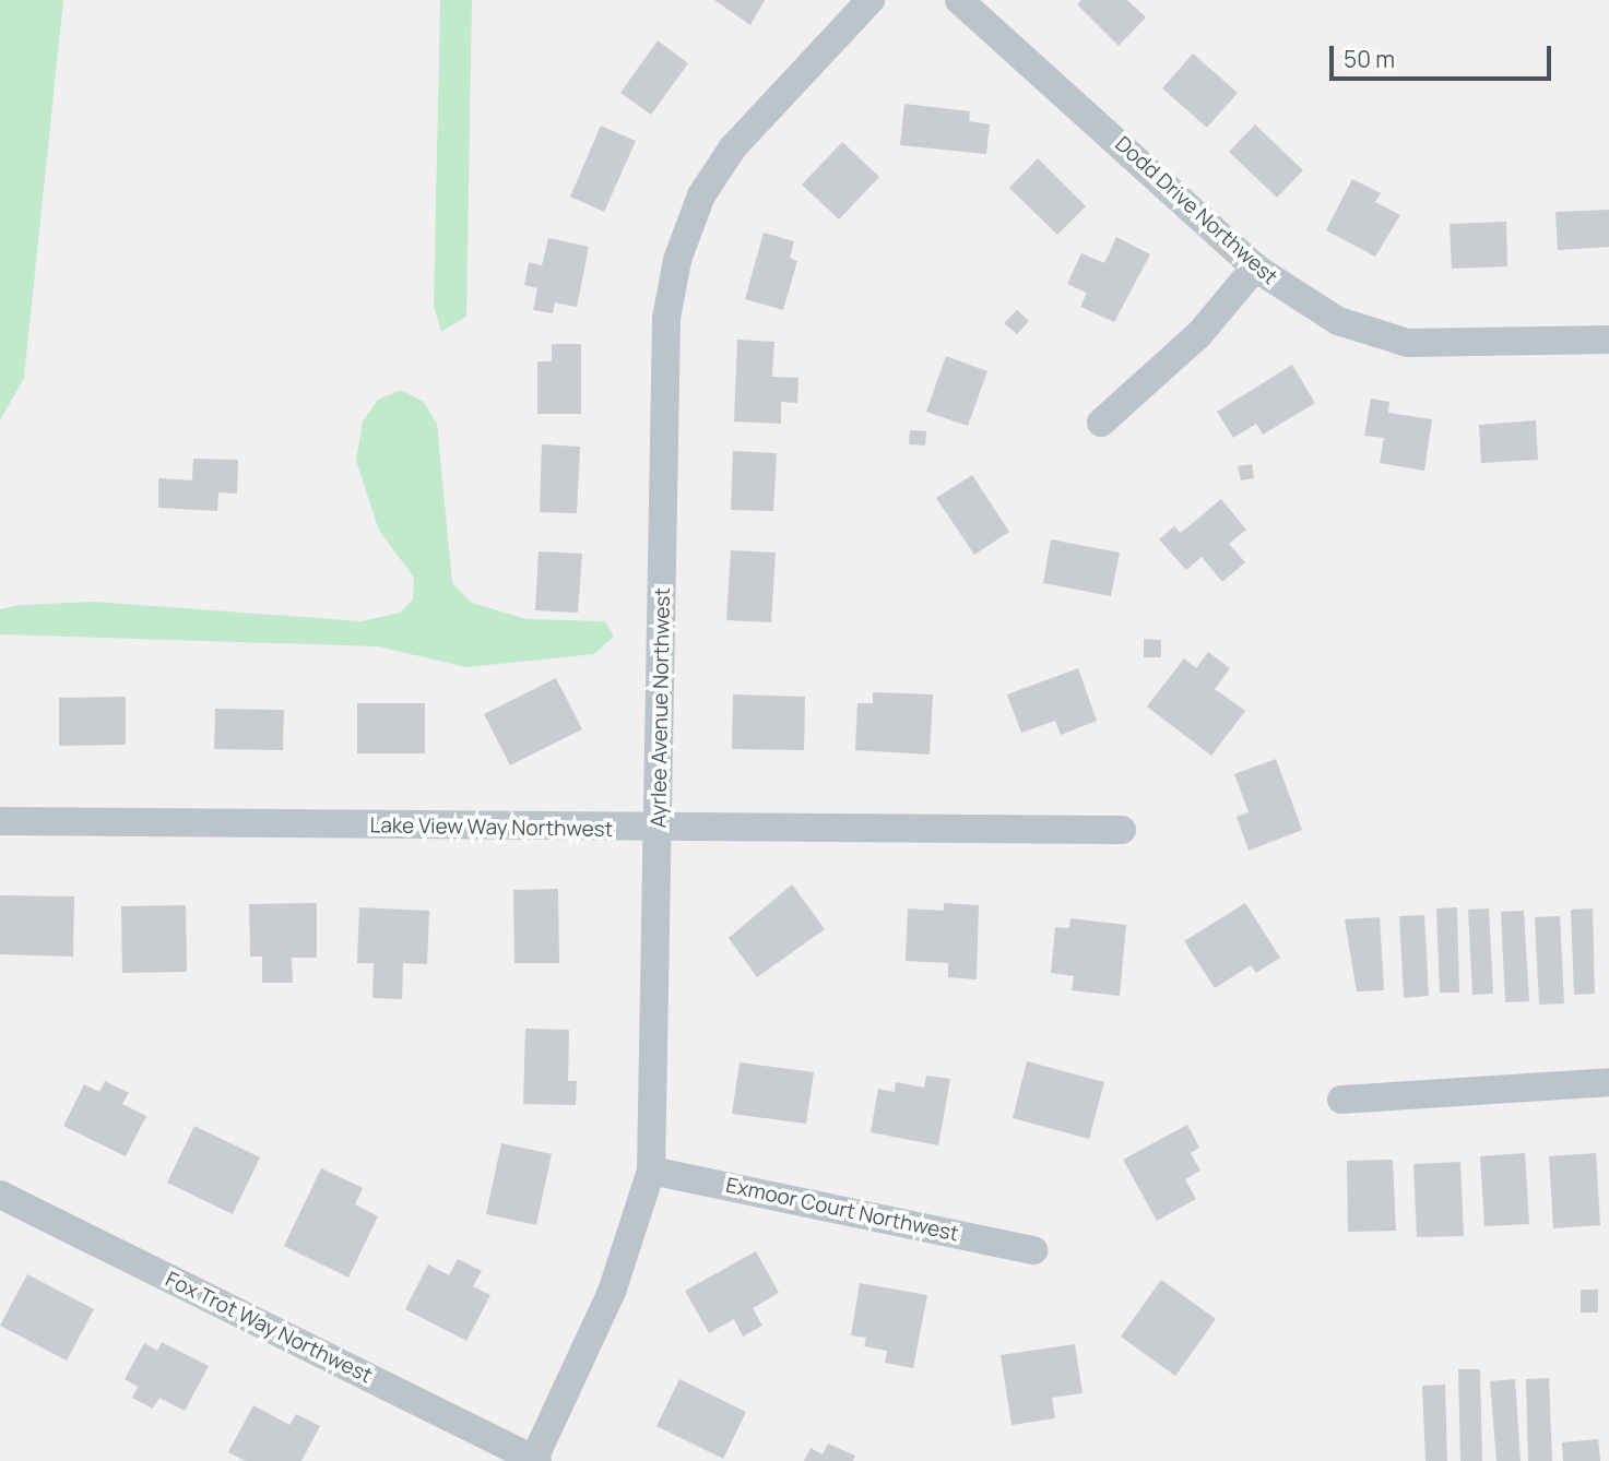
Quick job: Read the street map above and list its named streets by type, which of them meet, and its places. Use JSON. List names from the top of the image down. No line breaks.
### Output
{"streets":{"street":["Dodd Drive Northwest","Ayrlee Avenue Northwest","Lake View Way Northwest","Exmoor Court Northwest","Fox Trot Way Northwest"]},"crossings":[["Ayrlee Avenue Northwest","Lake View Way Northwest"],["Ayrlee Avenue Northwest","Exmoor Court Northwest"],["Ayrlee Avenue Northwest","Fox Trot Way Northwest"]],"scale_bar":"50 m"}
